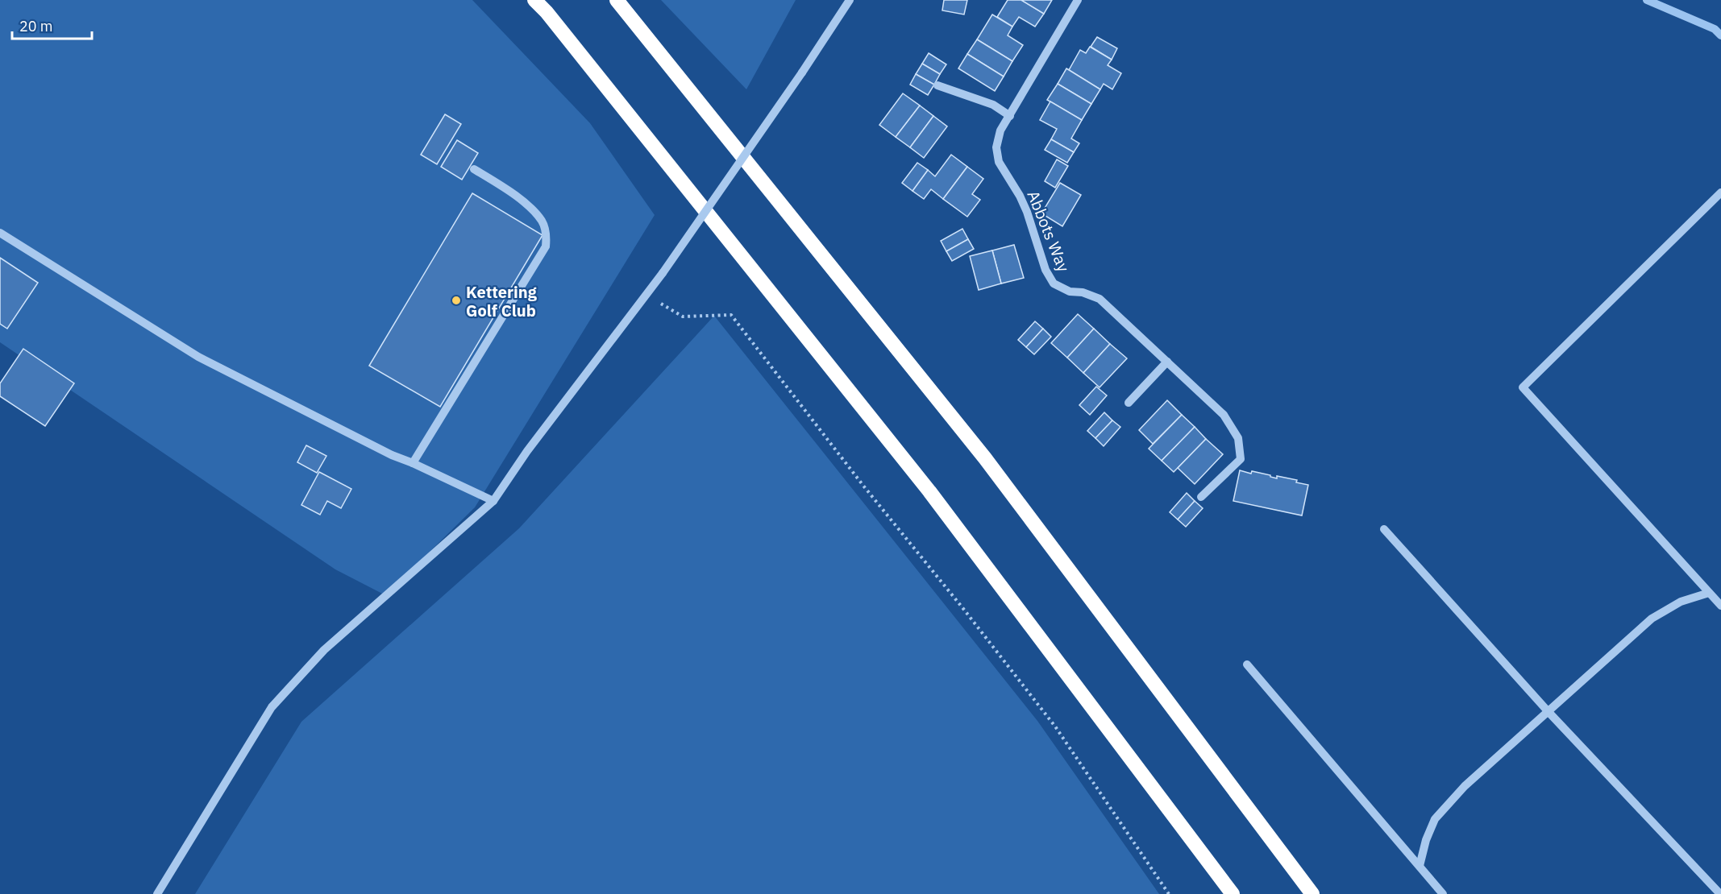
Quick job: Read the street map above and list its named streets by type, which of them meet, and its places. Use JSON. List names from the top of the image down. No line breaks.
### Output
{"streets":{"street":["Abbots Way"]},"places":["Kettering Golf Club"],"scale_bar":"20 m"}
